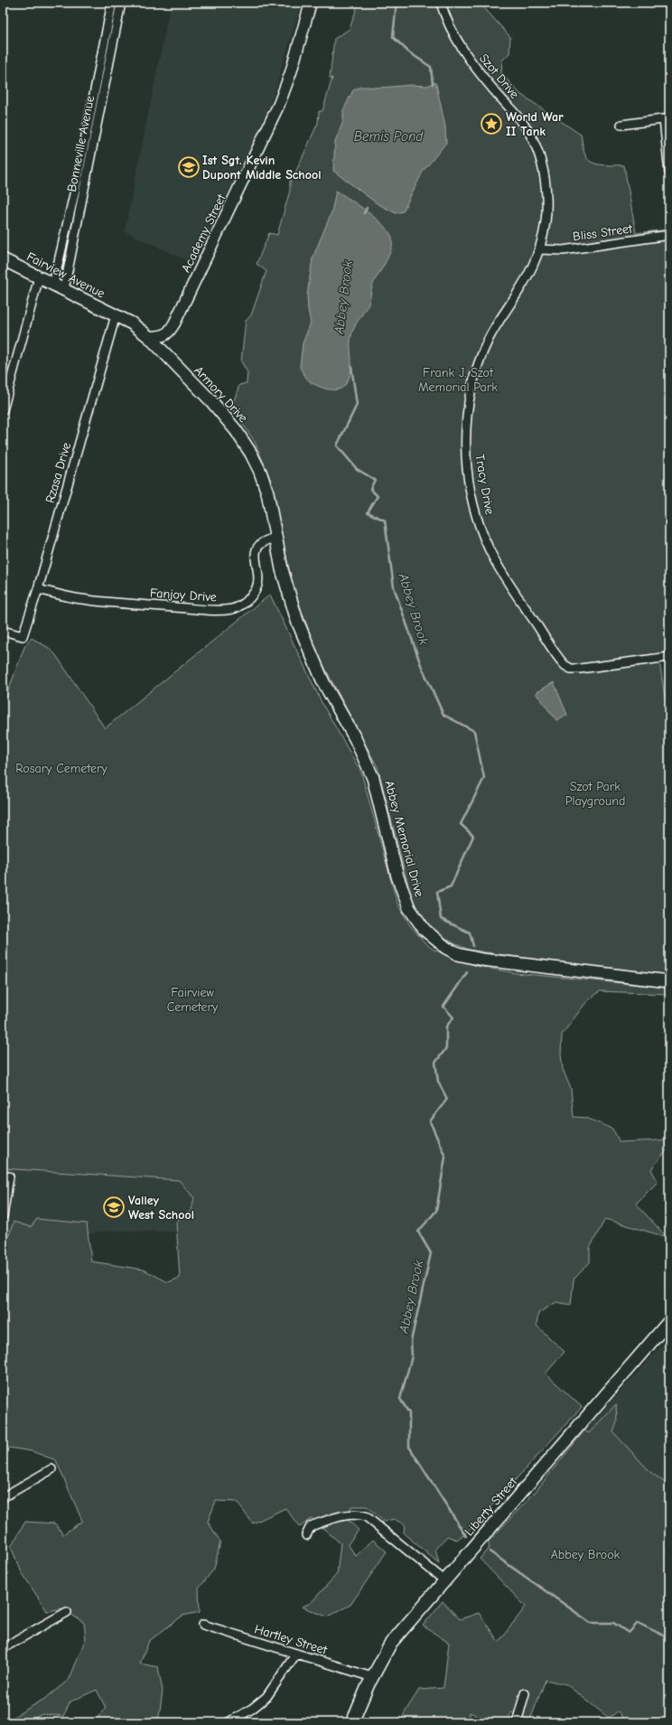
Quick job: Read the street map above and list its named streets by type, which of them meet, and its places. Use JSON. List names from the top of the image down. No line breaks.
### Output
{"streets":{"main road":["Fairview Avenue","Armory Drive","Abbey Memorial Drive","Liberty Street"],"street":["Szot Drive","Bonneville Avenue","Bliss Street","Academy Street","Rzasa Drive","Tracy Drive","Fanjoy Drive","Hartley Street"]},"crossings":[["Szot Drive","Bliss Street"],["Szot Drive","Tracy Drive"],["Bonneville Avenue","Fairview Avenue"],["Bliss Street","Tracy Drive"],["Academy Street","Armory Drive"],["Fairview Avenue","Armory Drive"],["Fairview Avenue","Rzasa Drive"],["Armory Drive","Rzasa Drive"],["Armory Drive","Fanjoy Drive"],["Armory Drive","Abbey Memorial Drive"],["Rzasa Drive","Fanjoy Drive"],["Fanjoy Drive","Abbey Memorial Drive"],["Liberty Street","Hartley Street"]],"water":["Bemis Pond","Abbey Brook"],"parks":["Frank J. Szot Memorial Park","Rosary Cemetery","Szot Park Playground","Fairview Cemetery","Abbey Brook"],"places":{"place":["World War II Tank"],"school or university":["Ist Sgt. Kevin Dupont Middle School","Valley West School"]}}
